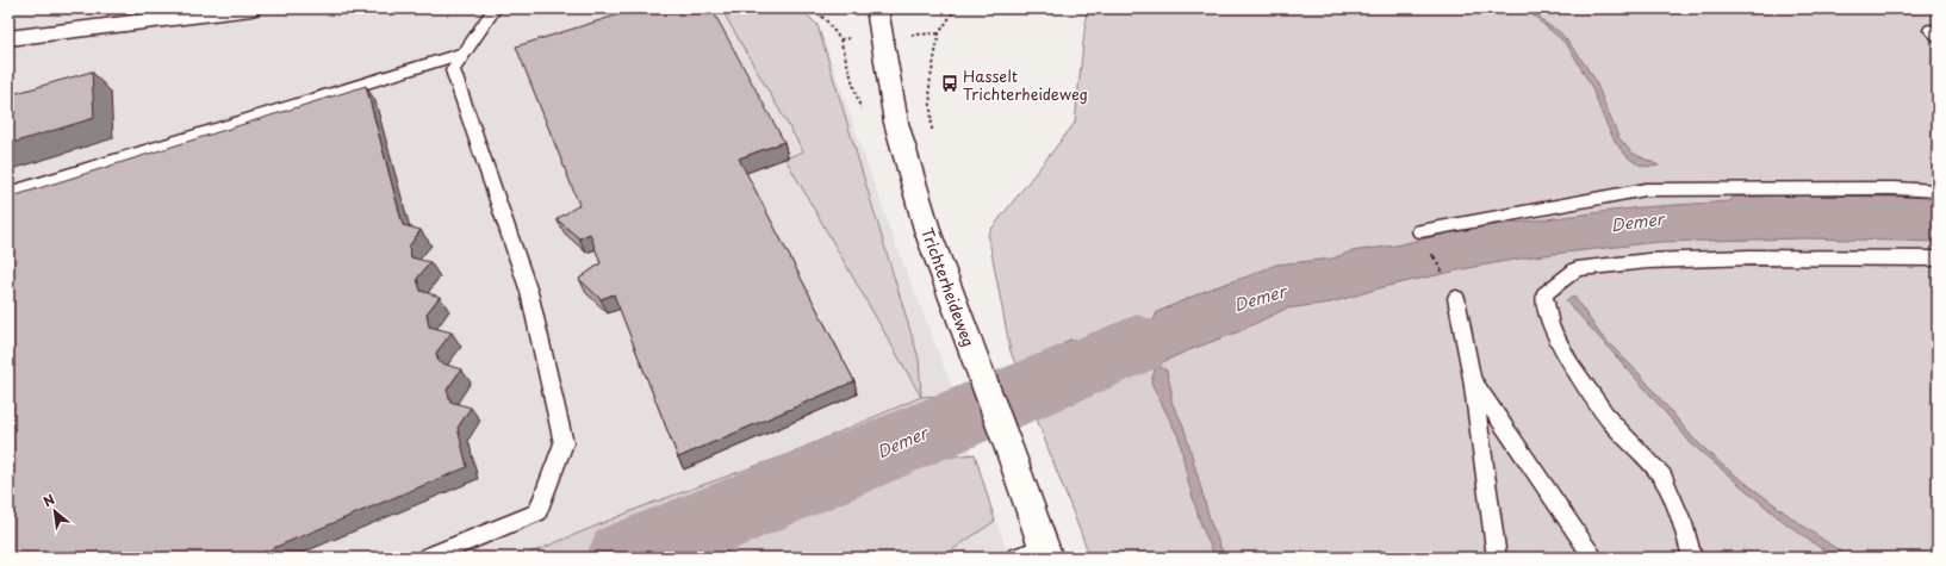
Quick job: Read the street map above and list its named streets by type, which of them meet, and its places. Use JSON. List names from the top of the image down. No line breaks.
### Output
{"streets":{"street":["Trichterheideweg"]},"water":["Demer"],"places":{"bus stop":["Hasselt Trichterheideweg"]},"north":"top left"}
